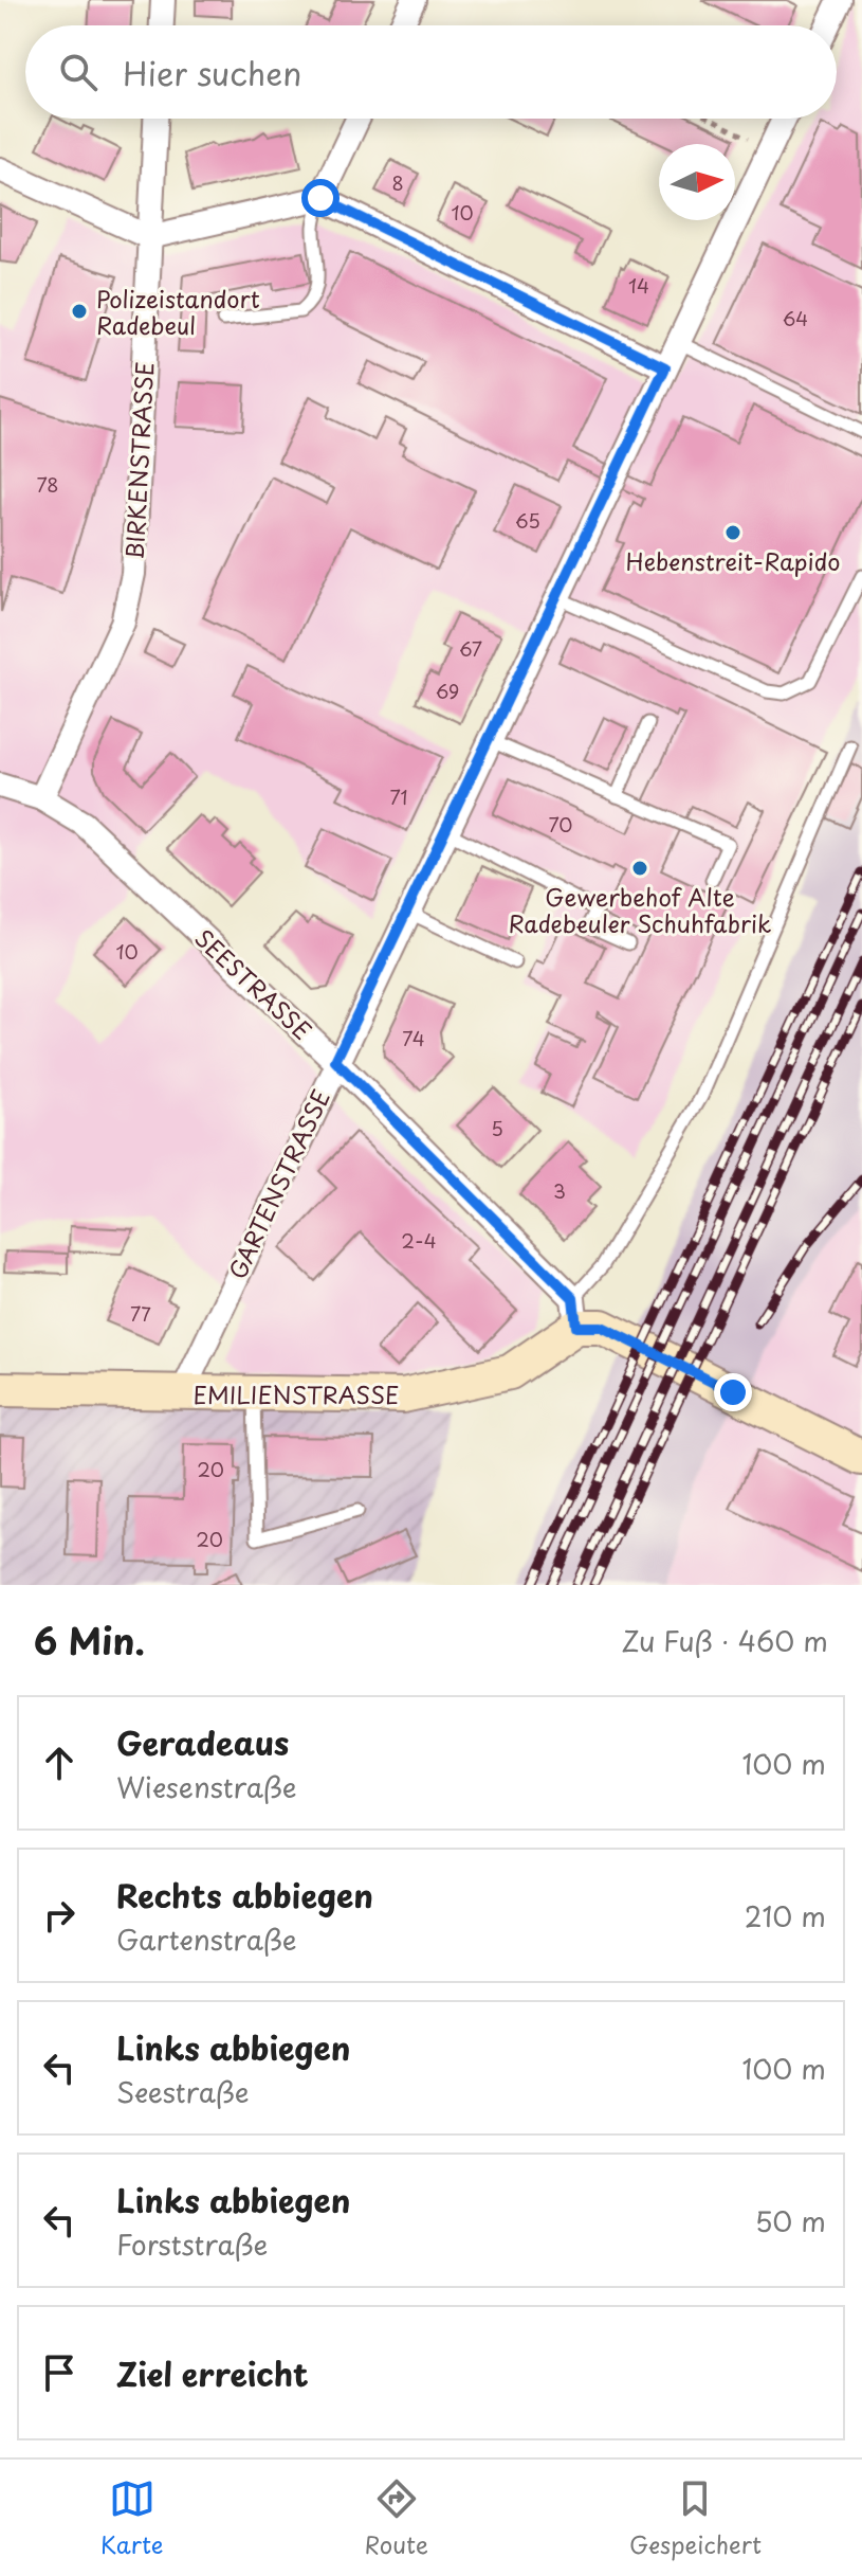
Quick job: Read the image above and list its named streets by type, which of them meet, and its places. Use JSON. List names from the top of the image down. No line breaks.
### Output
{"streets":{"street":["BIRKENSTRASSE","SEESTRASSE","GARTENSTRASSE","EMILIENSTRASSE"]},"crossings":[["BIRKENSTRASSE","SEESTRASSE"],["SEESTRASSE","GARTENSTRASSE"],["SEESTRASSE","EMILIENSTRASSE"],["GARTENSTRASSE","EMILIENSTRASSE"]],"places":["Polizeistandort Radebeul","Hebenstreit-Rapido","Gewerbehof Alte Radebeuler Schuhfabrik"],"house_numbers":["8","10","14","64","78","65","67","69","71","70","10","74","5","3","2-4","77","20","20"],"north":"right","page":{"search":"Hier suchen","heading":["6 Min.","Zu Fuß · 460 m"],"list":[["Geradeaus","Wiesenstraße","100 m"],["Rechts abbiegen","Gartenstraße","210 m"],["Links abbiegen","Seestraße","100 m"],["Links abbiegen","Forststraße","50 m"],"Ziel erreicht"],"nav":["Karte","Route","Gespeichert"]}}
